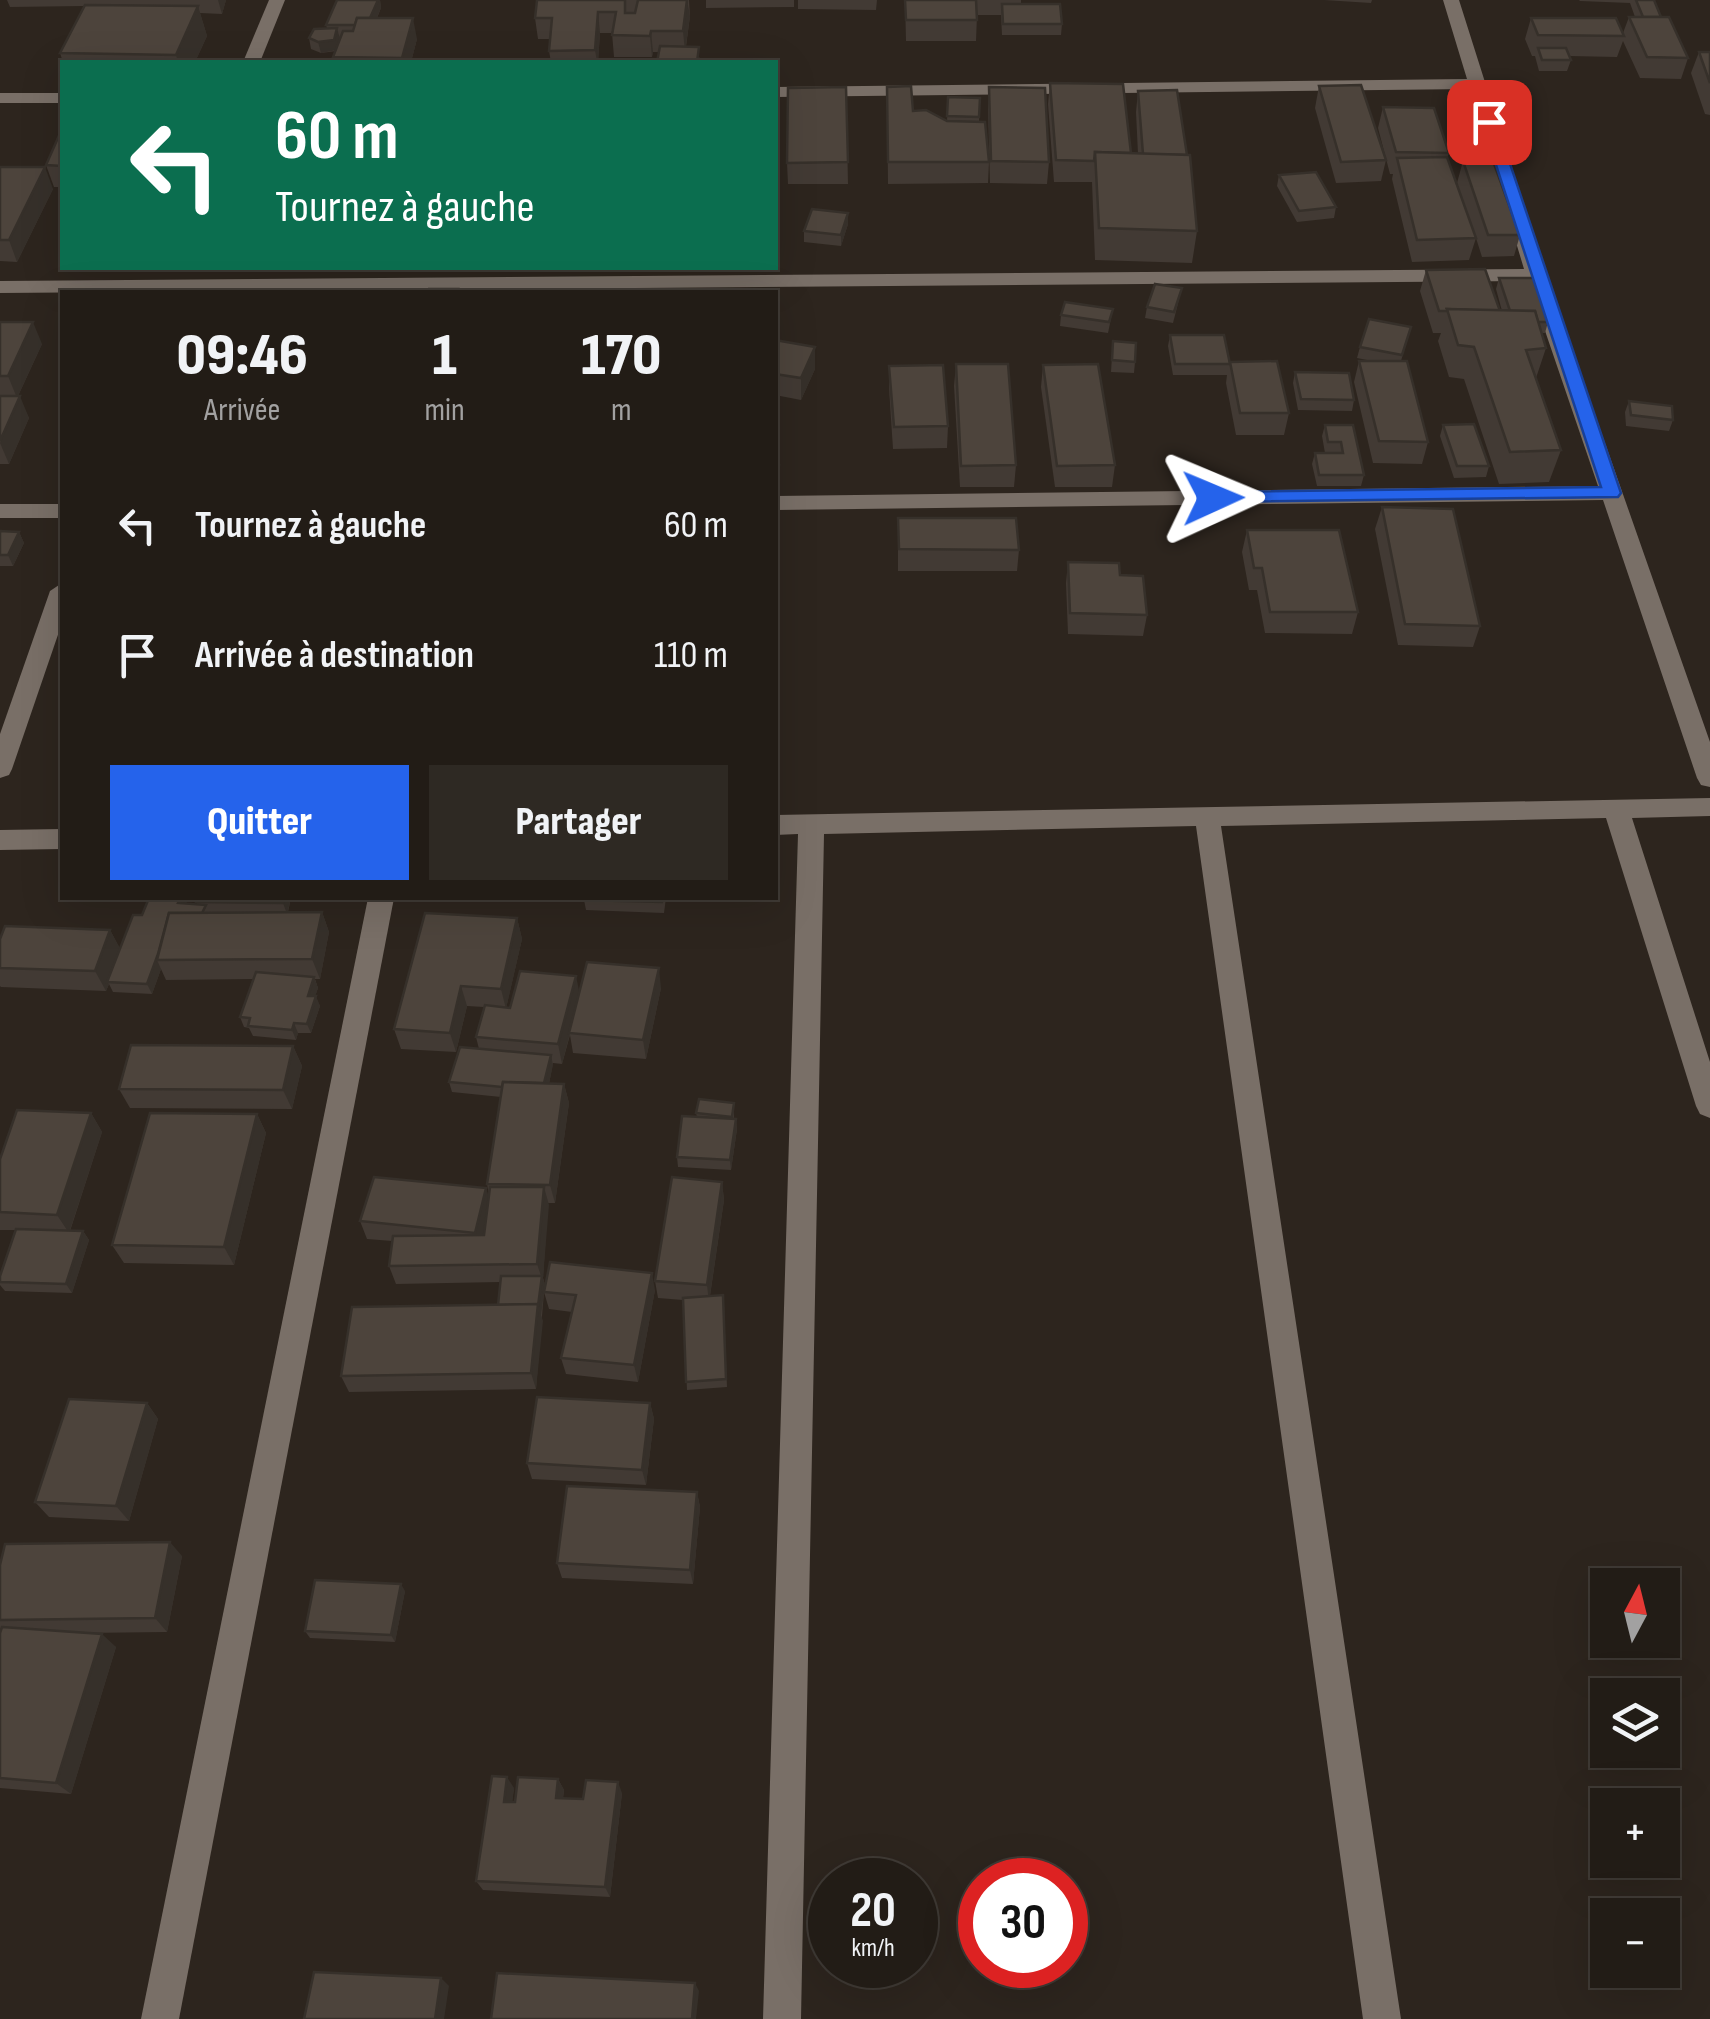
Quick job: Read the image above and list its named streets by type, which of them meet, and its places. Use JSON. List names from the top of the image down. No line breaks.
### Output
{"north":"top","page":{"turn":["60 m","Tournez à gauche"],"eta":["09:46","Arrivée","1","min","170","m"],"list":[{"name":"Tournez à gauche","value":"60 m"},{"name":"Arrivée à destination","value":"110 m"}],"buttons":["Quitter","Partager"],"map_buttons":["+","−"],"speed":"20 km/h","limit":"30"}}
